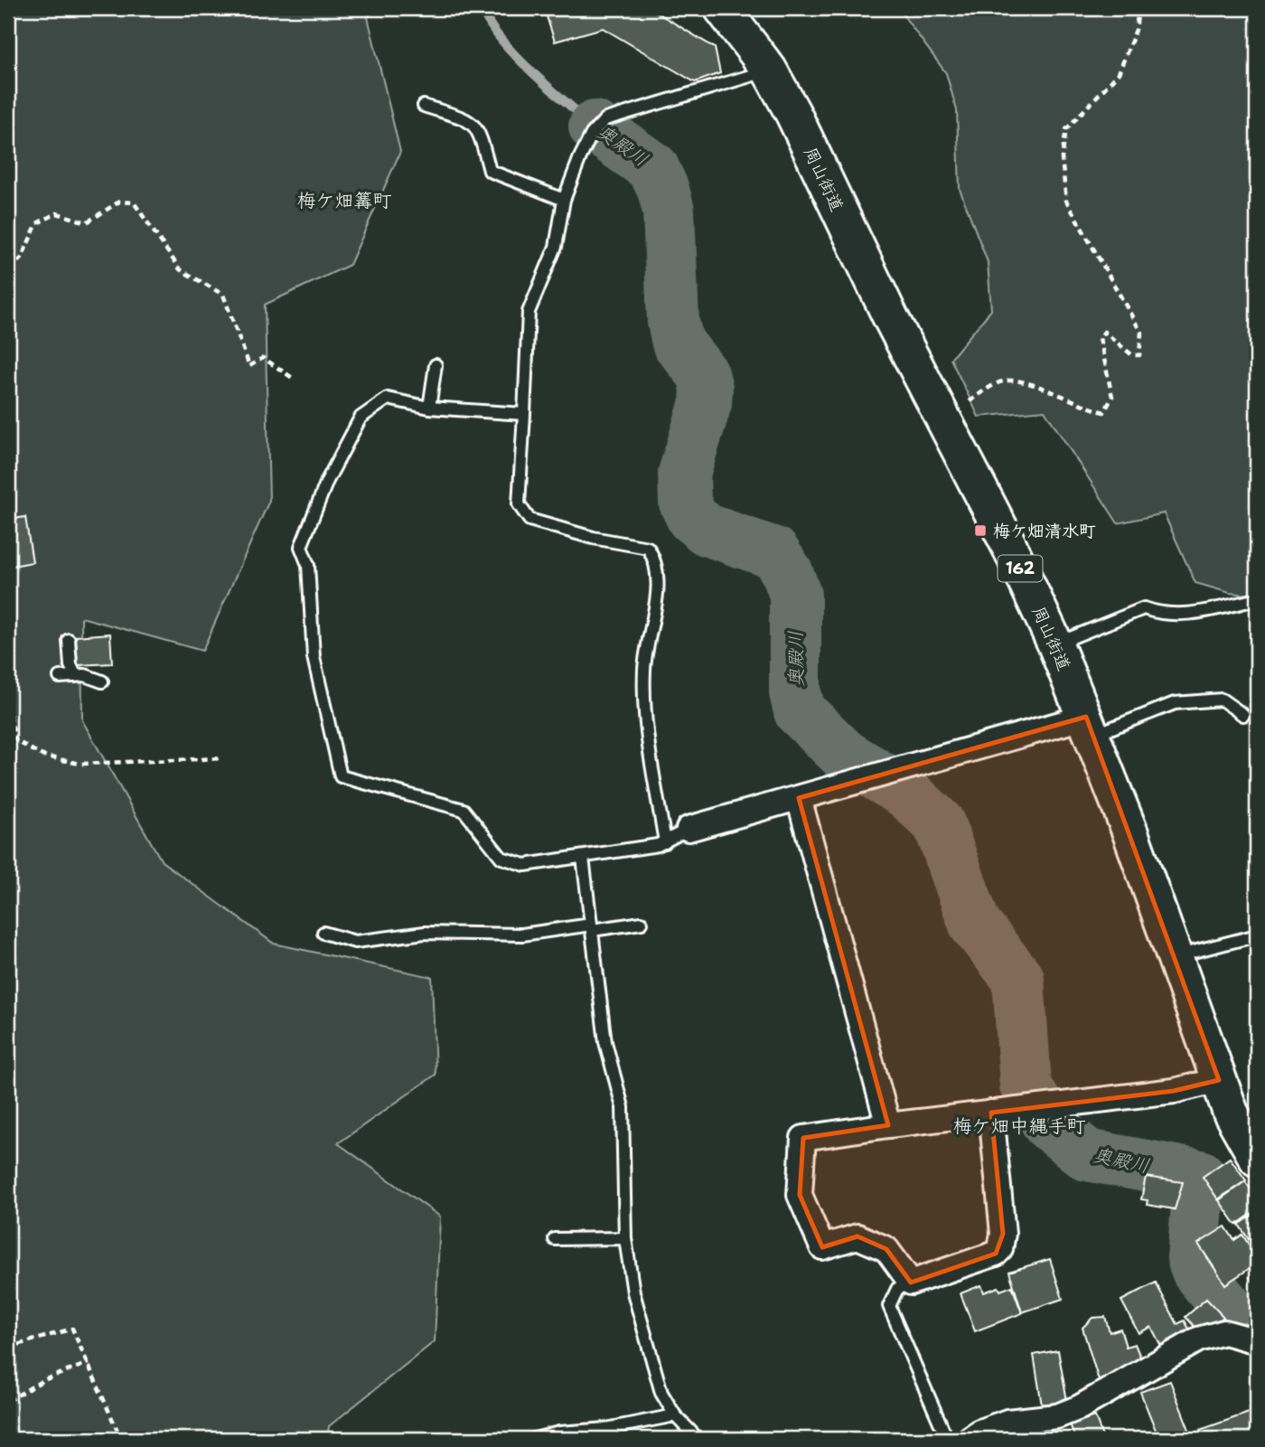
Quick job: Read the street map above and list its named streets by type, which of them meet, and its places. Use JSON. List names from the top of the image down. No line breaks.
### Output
{"streets":{"highway":["周山街道","162"]},"districts":["梅ケ畑篝町","梅ケ畑中縄手町"],"water":["奥殿川"],"places":{"transit":["梅ケ畑清水町"]}}
